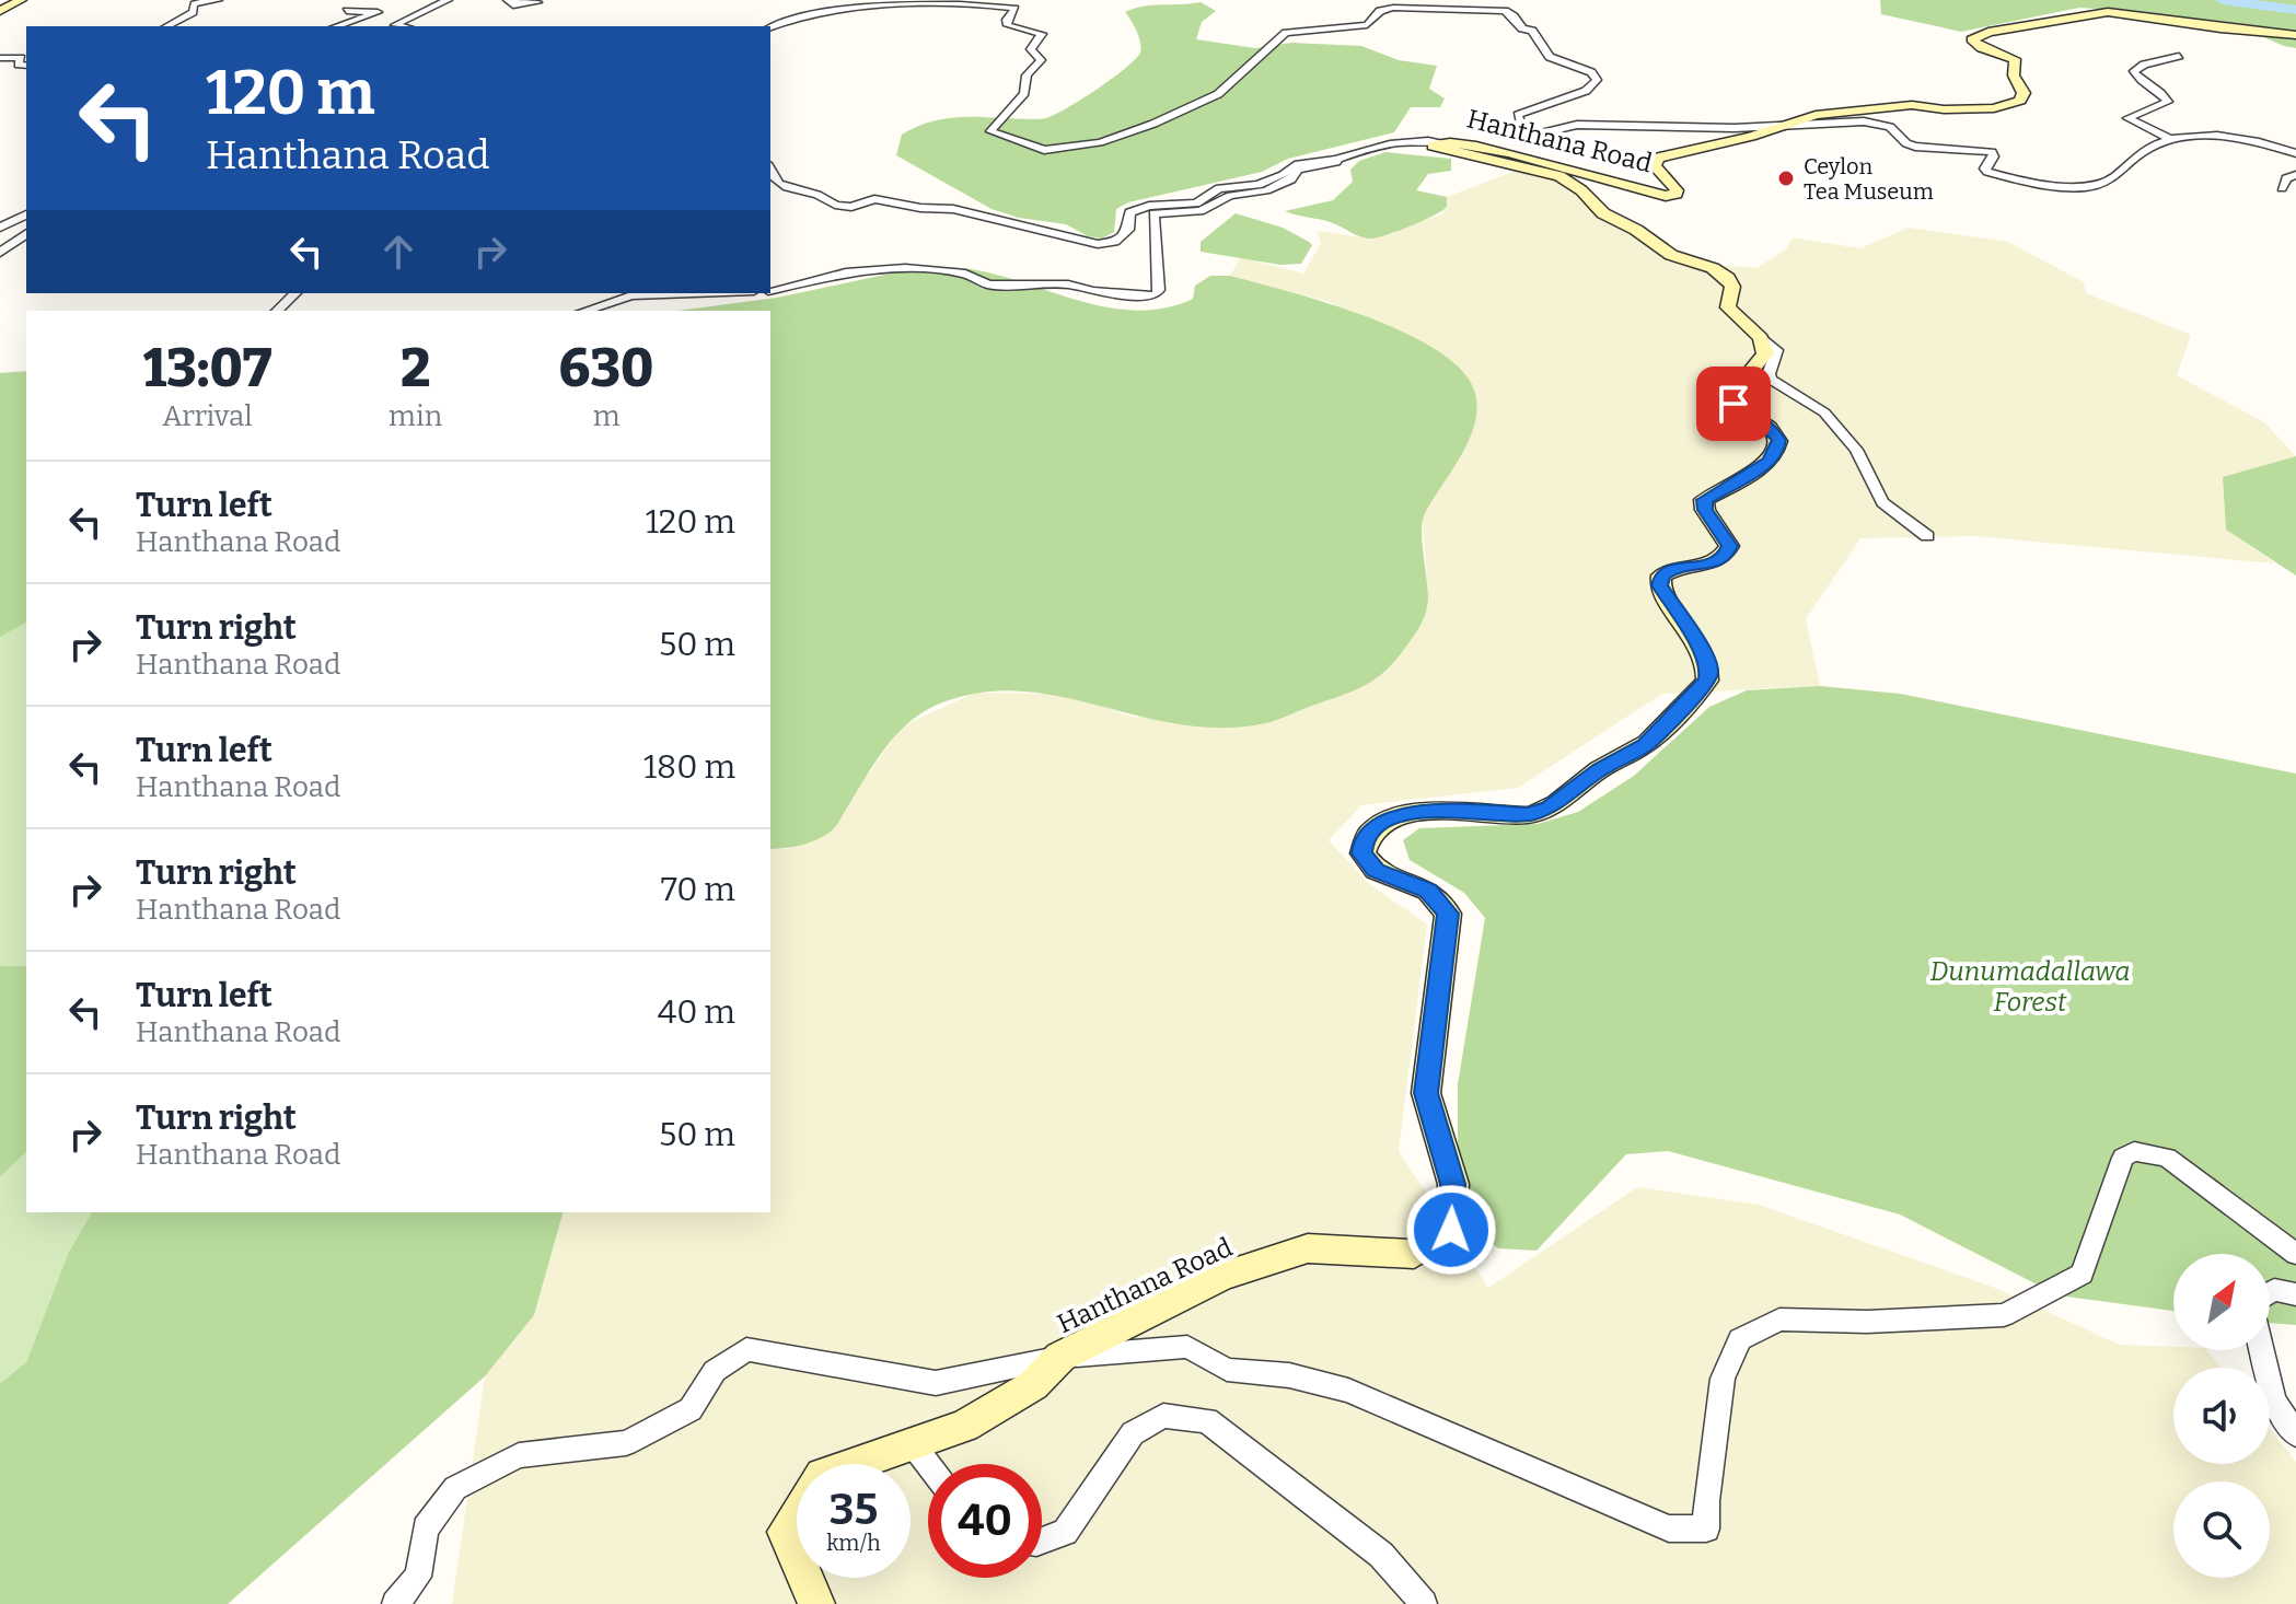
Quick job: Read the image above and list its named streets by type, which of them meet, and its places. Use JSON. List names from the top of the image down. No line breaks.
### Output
{"streets":{"street":["Hanthana Road"]},"parks":["Dunumadallawa Forest"],"places":["Ceylon Tea Museum"],"north":"top right","page":{"turn":["120 m","Hanthana Road"],"eta":["13:07","Arrival","2","min","630","m"],"list":[{"name":"Turn left","note":"Hanthana Road","value":"120 m"},{"name":"Turn right","note":"Hanthana Road","value":"50 m"},{"name":"Turn left","note":"Hanthana Road","value":"180 m"},{"name":"Turn right","note":"Hanthana Road","value":"70 m"},{"name":"Turn left","note":"Hanthana Road","value":"40 m"},{"name":"Turn right","note":"Hanthana Road","value":"50 m"}],"speed":"35 km/h","limit":"40"}}
